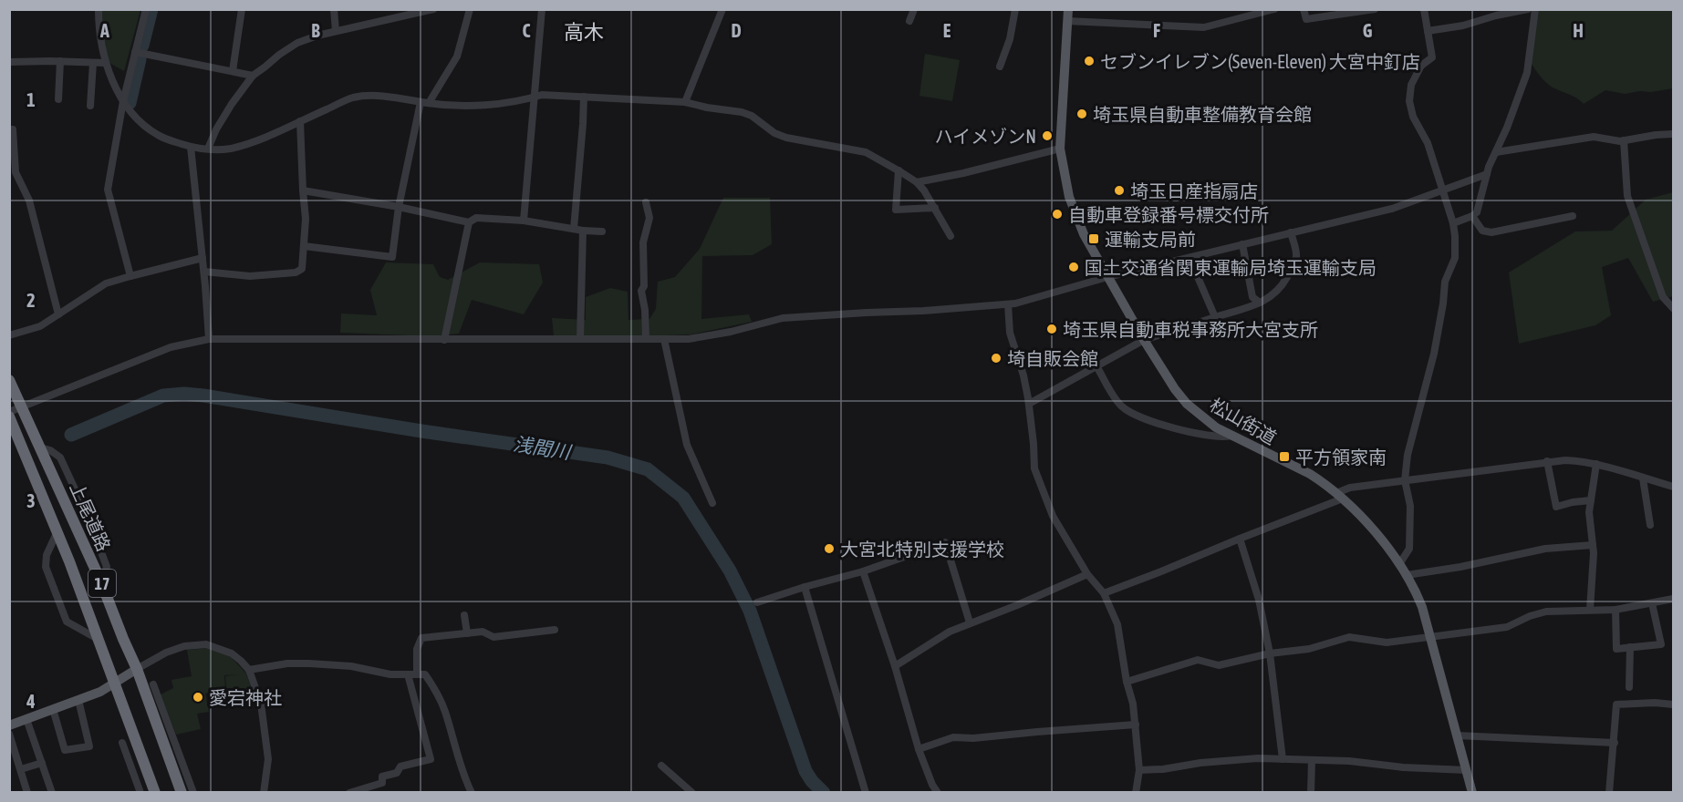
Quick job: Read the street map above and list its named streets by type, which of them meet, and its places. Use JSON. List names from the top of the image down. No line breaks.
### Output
{"streets":{"highway":["上尾道路","17"],"main road":["松山街道"]},"districts":["高木"],"water":["浅間川"],"places":{"other":["セブンイレブン(Seven-Eleven) 大宮中釘店","埼玉県自動車整備教育会館","ハイメゾンN","埼玉日産指扇店","自動車登録番号標交付所","国土交通省関東運輸局埼玉運輸支局","埼玉県自動車税事務所大宮支所","埼自販会館","大宮北特別支援学校","愛宕神社"],"transit":["運輸支局前","平方領家南"]},"grid":{"columns":["A","B","C","D","E","F","G","H"],"rows":["1","2","3","4"]}}
